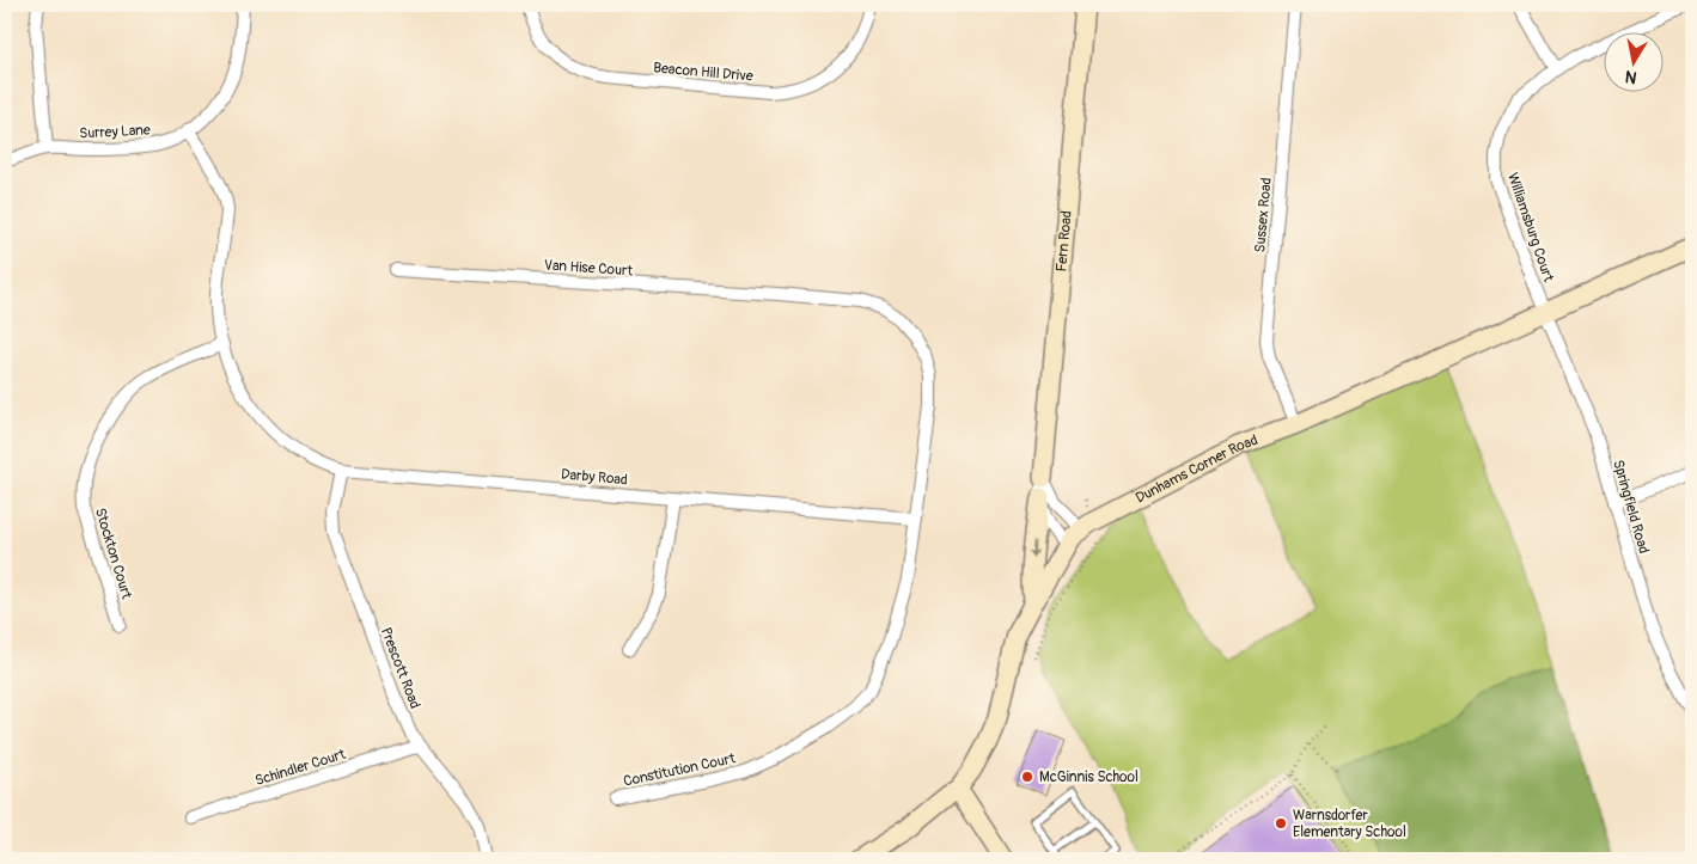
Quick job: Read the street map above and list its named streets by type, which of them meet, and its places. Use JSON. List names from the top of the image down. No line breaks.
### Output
{"streets":{"street":["Beacon Hill Drive","Surrey Lane","Sussex Road","Williamsburg Court","Fern Road","Van Hise Court","Dunhams Corner Road","Darby Road","Springfield Road","Stockton Court","Prescott Road","Schindler Court","Constitution Court"]},"crossings":[["Surrey Lane","Darby Road"],["Sussex Road","Dunhams Corner Road"],["Williamsburg Court","Dunhams Corner Road"],["Williamsburg Court","Springfield Road"],["Fern Road","Dunhams Corner Road"],["Van Hise Court","Darby Road"],["Van Hise Court","Constitution Court"],["Dunhams Corner Road","Springfield Road"],["Darby Road","Stockton Court"],["Darby Road","Prescott Road"],["Darby Road","Constitution Court"],["Prescott Road","Schindler Court"]],"places":["McGinnis School","Warnsdorfer Elementary School"],"north":"bottom"}
